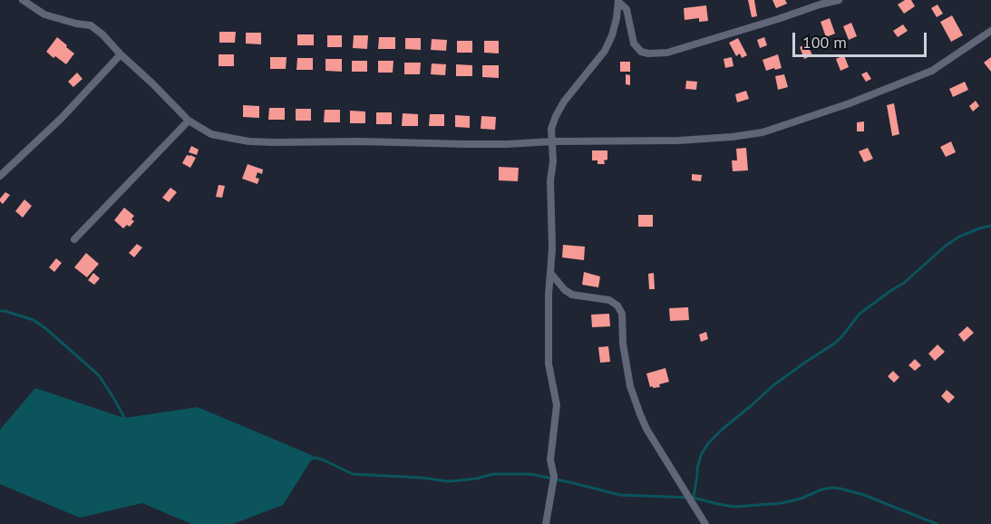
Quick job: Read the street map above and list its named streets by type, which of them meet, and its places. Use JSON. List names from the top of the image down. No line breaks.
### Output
{"scale_bar":"100 m"}
